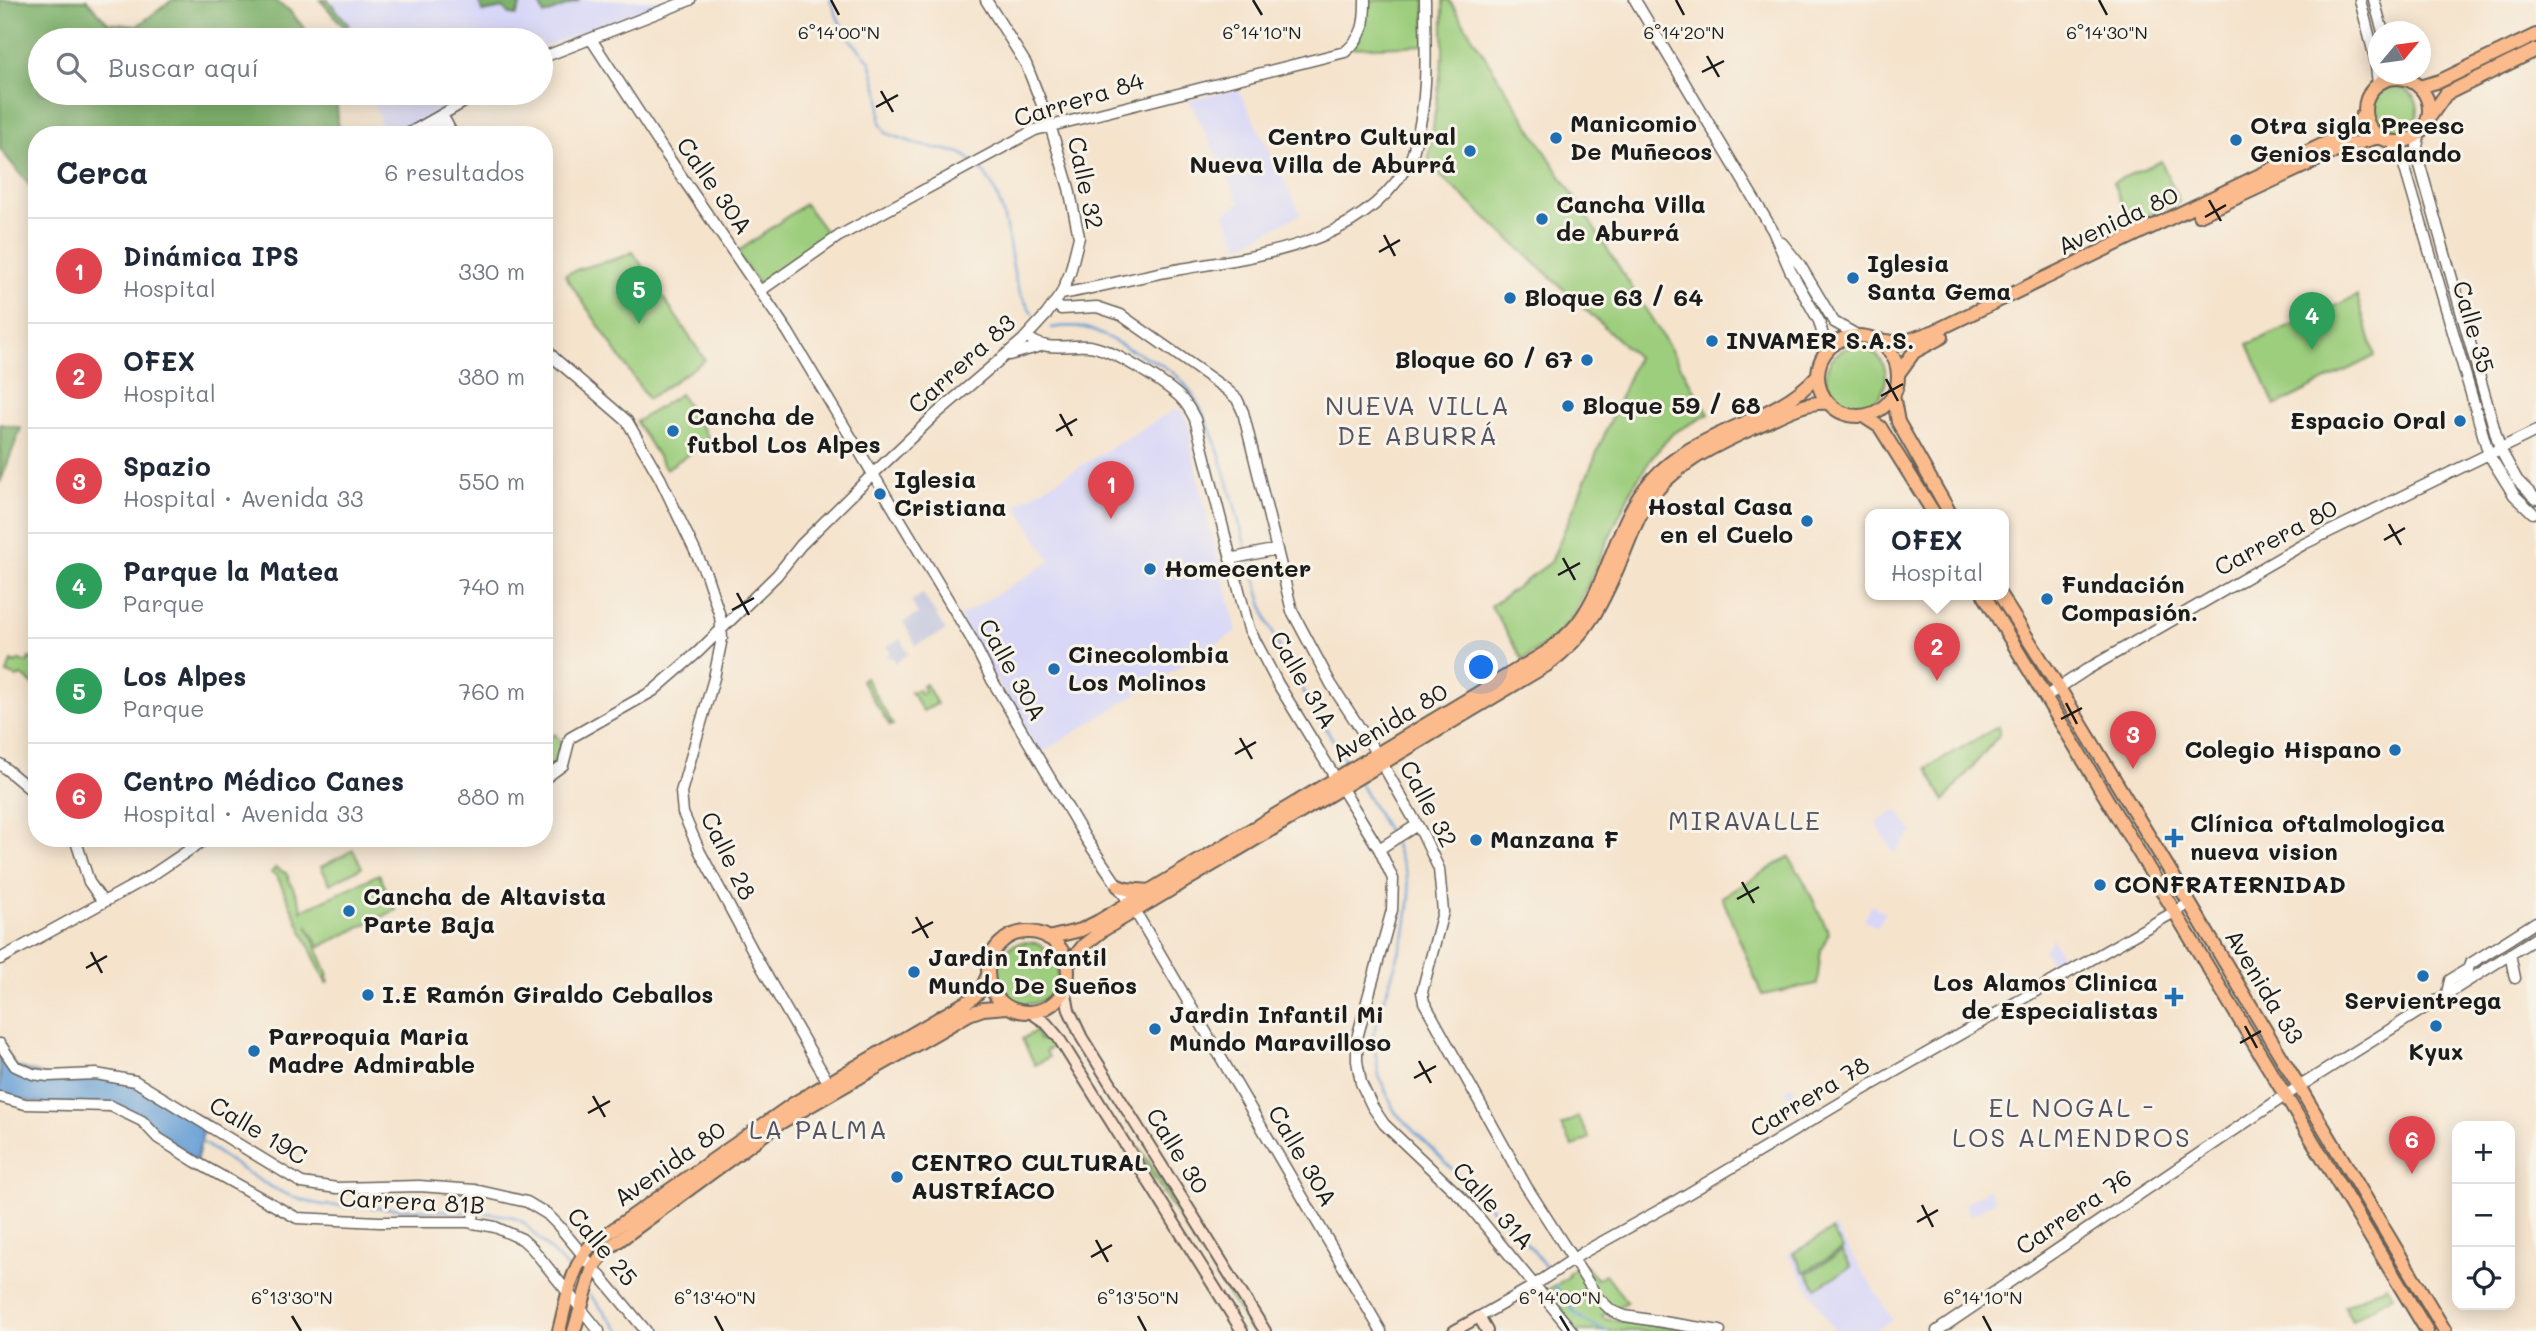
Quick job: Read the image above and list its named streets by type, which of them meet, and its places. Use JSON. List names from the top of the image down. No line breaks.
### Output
{"streets":{"main road":["Avenida 80","Avenida 33","Carrera 78","Calle 30"],"street":["Carrera 84","Calle 32","Calle 30A","Calle 35","Carrera 83","Carrera 80","Calle 31A","Calle 28","Calle 19C","Carrera 81B","Carrera 76","Calle 25"]},"crossings":[["Carrera 84","Calle 32"],["Carrera 84","Calle 30A"],["Calle 32","Avenida 80"],["Calle 32","Carrera 83"],["Calle 32","Carrera 78"],["Calle 30A","Avenida 80"],["Calle 30A","Carrera 83"],["Avenida 80","Calle 35"],["Avenida 80","Calle 31A"],["Avenida 80","Calle 28"],["Avenida 80","Calle 30"],["Avenida 80","Carrera 81B"],["Avenida 80","Calle 25"],["Calle 35","Carrera 80"],["Carrera 83","Calle 31A"],["Carrera 83","Calle 28"],["Carrera 80","Avenida 33"],["Calle 31A","Carrera 78"],["Avenida 33","Carrera 78"],["Avenida 33","Carrera 76"],["Calle 19C","Carrera 81B"],["Carrera 81B","Calle 25"]],"districts":["NUEVA VILLA DE ABURRÁ","MIRAVALLE","EL NOGAL - LOS ALMENDROS","LA PALMA"],"places":{"other":["Manicomio De Muñecos","Otra sigla Preesc Genios Escalando","Centro Cultural Nueva Villa de Aburrá","Cancha Villa de Aburrá","Iglesia Santa Gema","Bloque 63 / 64","INVAMER S.A.S.","Bloque 60 / 67","Bloque 59 / 68","Espacio Oral","Cancha de futbol Los Alpes","Iglesia Cristiana","Hostal Casa en el Cuelo","Homecenter","Fundación Compasión.","Cinecolombia Los Molinos","Colegio Hispano","Manzana F","CONFRATERNIDAD","Cancha de Altavista Parte Baja","Jardin Infantil Mundo De Sueños","Servientrega","I.E Ramón Giraldo Ceballos","Kyux","Jardin Infantil Mi Mundo Maravilloso","Parroquia Maria Madre Admirable","CENTRO CULTURAL AUSTRÍACO"],"health":["Clínica oftalmologica nueva vision","Los Alamos Clinica de Especialistas"]},"north":"top right","page":{"search":"Buscar aquí","heading":["Cerca","6 resultados"],"list":[{"mark":"1","name":"Dinámica IPS","note":"Hospital","value":"330 m"},{"mark":"2","name":"OFEX","note":"Hospital","value":"380 m"},{"mark":"3","name":"Spazio","note":"Hospital · Avenida 33","value":"550 m"},{"mark":"4","name":"Parque la Matea","note":"Parque","value":"740 m"},{"mark":"5","name":"Los Alpes","note":"Parque","value":"760 m"},{"mark":"6","name":"Centro Médico Canes","note":"Hospital · Avenida 33","value":"880 m"}],"pins":["5","4","1","2","3","6"],"popup":["OFEX","Hospital"],"map_buttons":["+","−"]},"coordinates":["6°14'00\"N","6°14'10\"N","6°14'20\"N","6°14'30\"N","6°13'30\"N","6°13'40\"N","6°13'50\"N"]}
